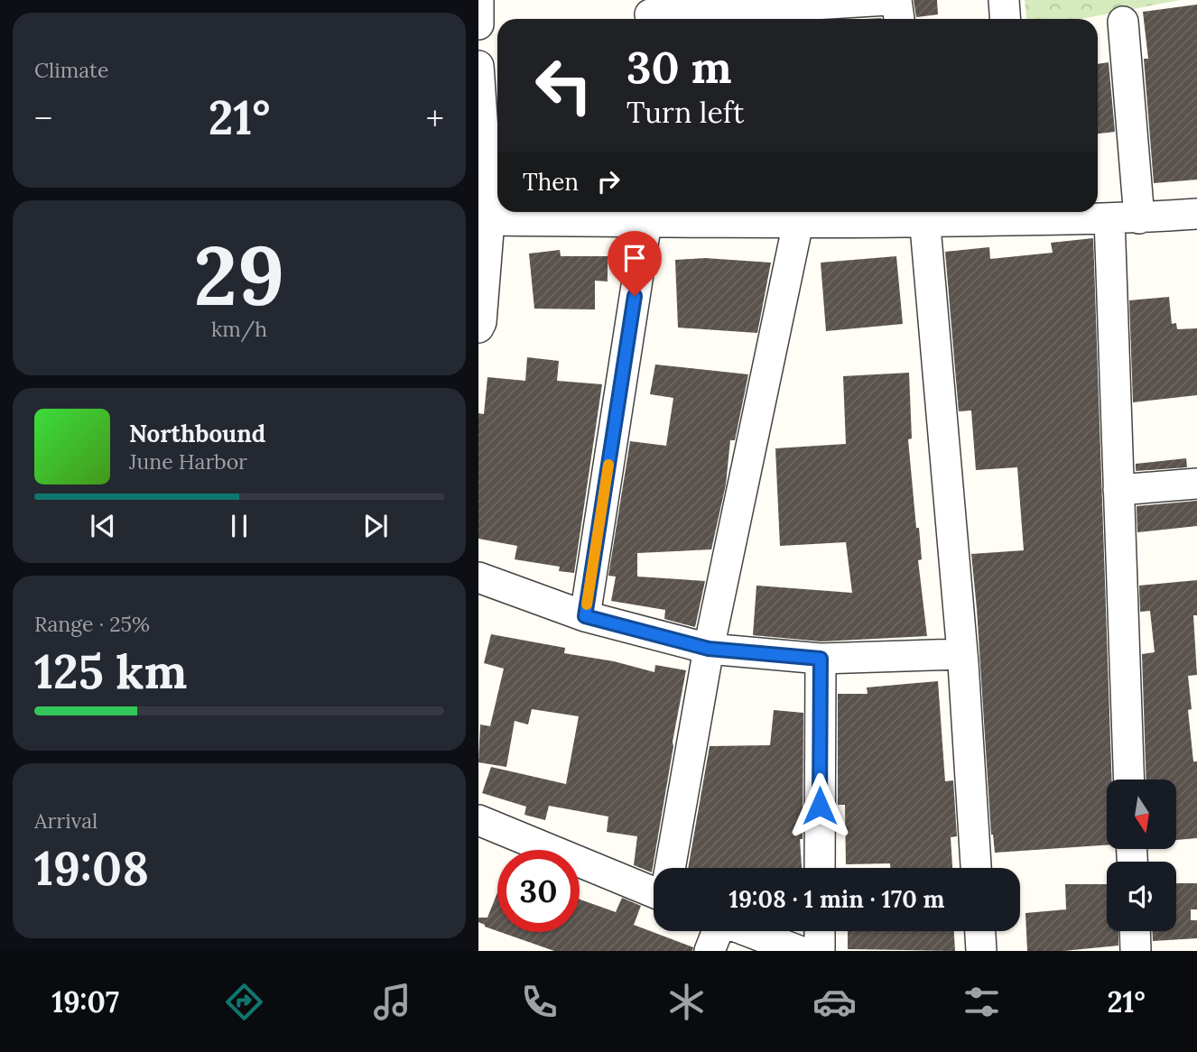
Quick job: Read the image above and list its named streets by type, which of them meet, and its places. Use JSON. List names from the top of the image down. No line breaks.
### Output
{"north":"bottom","page":{"tile":["Climate",["29","km/h"],["Range · 25%","125 km"],["Arrival","19:08"]],"turn":["30 m","Turn left"],"heat":["−","21°","+"],"then":"Then","song":["Northbound","June Harbor"],"limit":"30","trip":"19:08 · 1 min · 170 m","tabs":["19:07","21°"]}}
